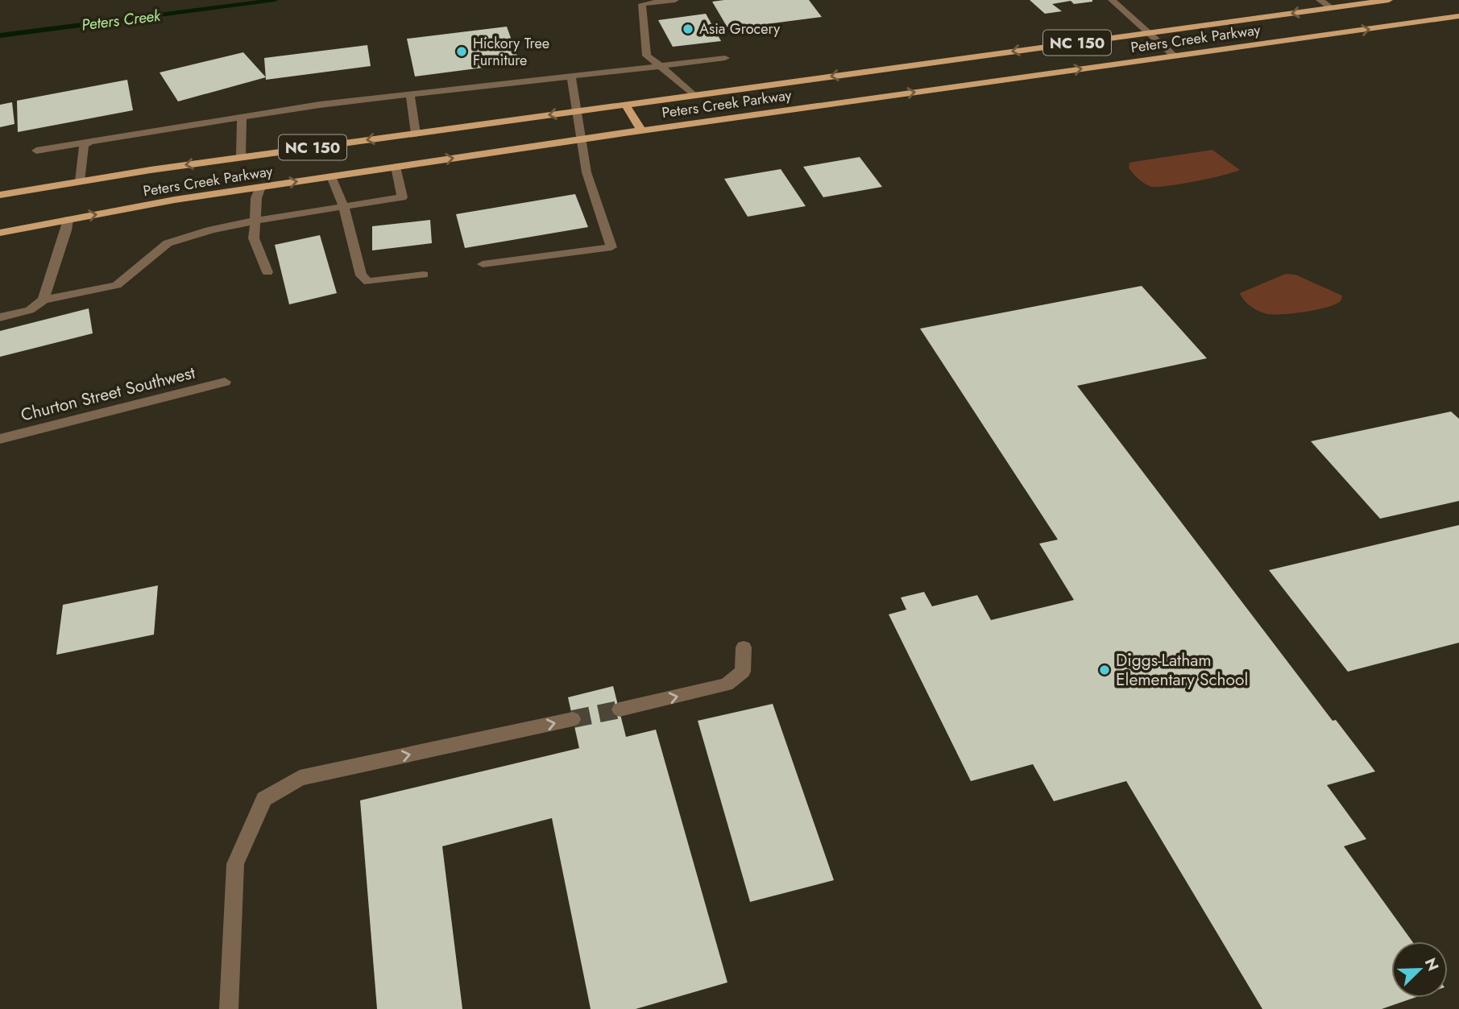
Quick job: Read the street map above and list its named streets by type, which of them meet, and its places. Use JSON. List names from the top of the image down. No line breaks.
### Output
{"streets":{"main road":["Peters Creek Parkway","NC 150"],"street":["Churton Street Southwest"]},"water":["Peters Creek"],"places":["Asia Grocery","Hickory Tree Furniture","Diggs-Latham Elementary School"],"north":"top right"}
